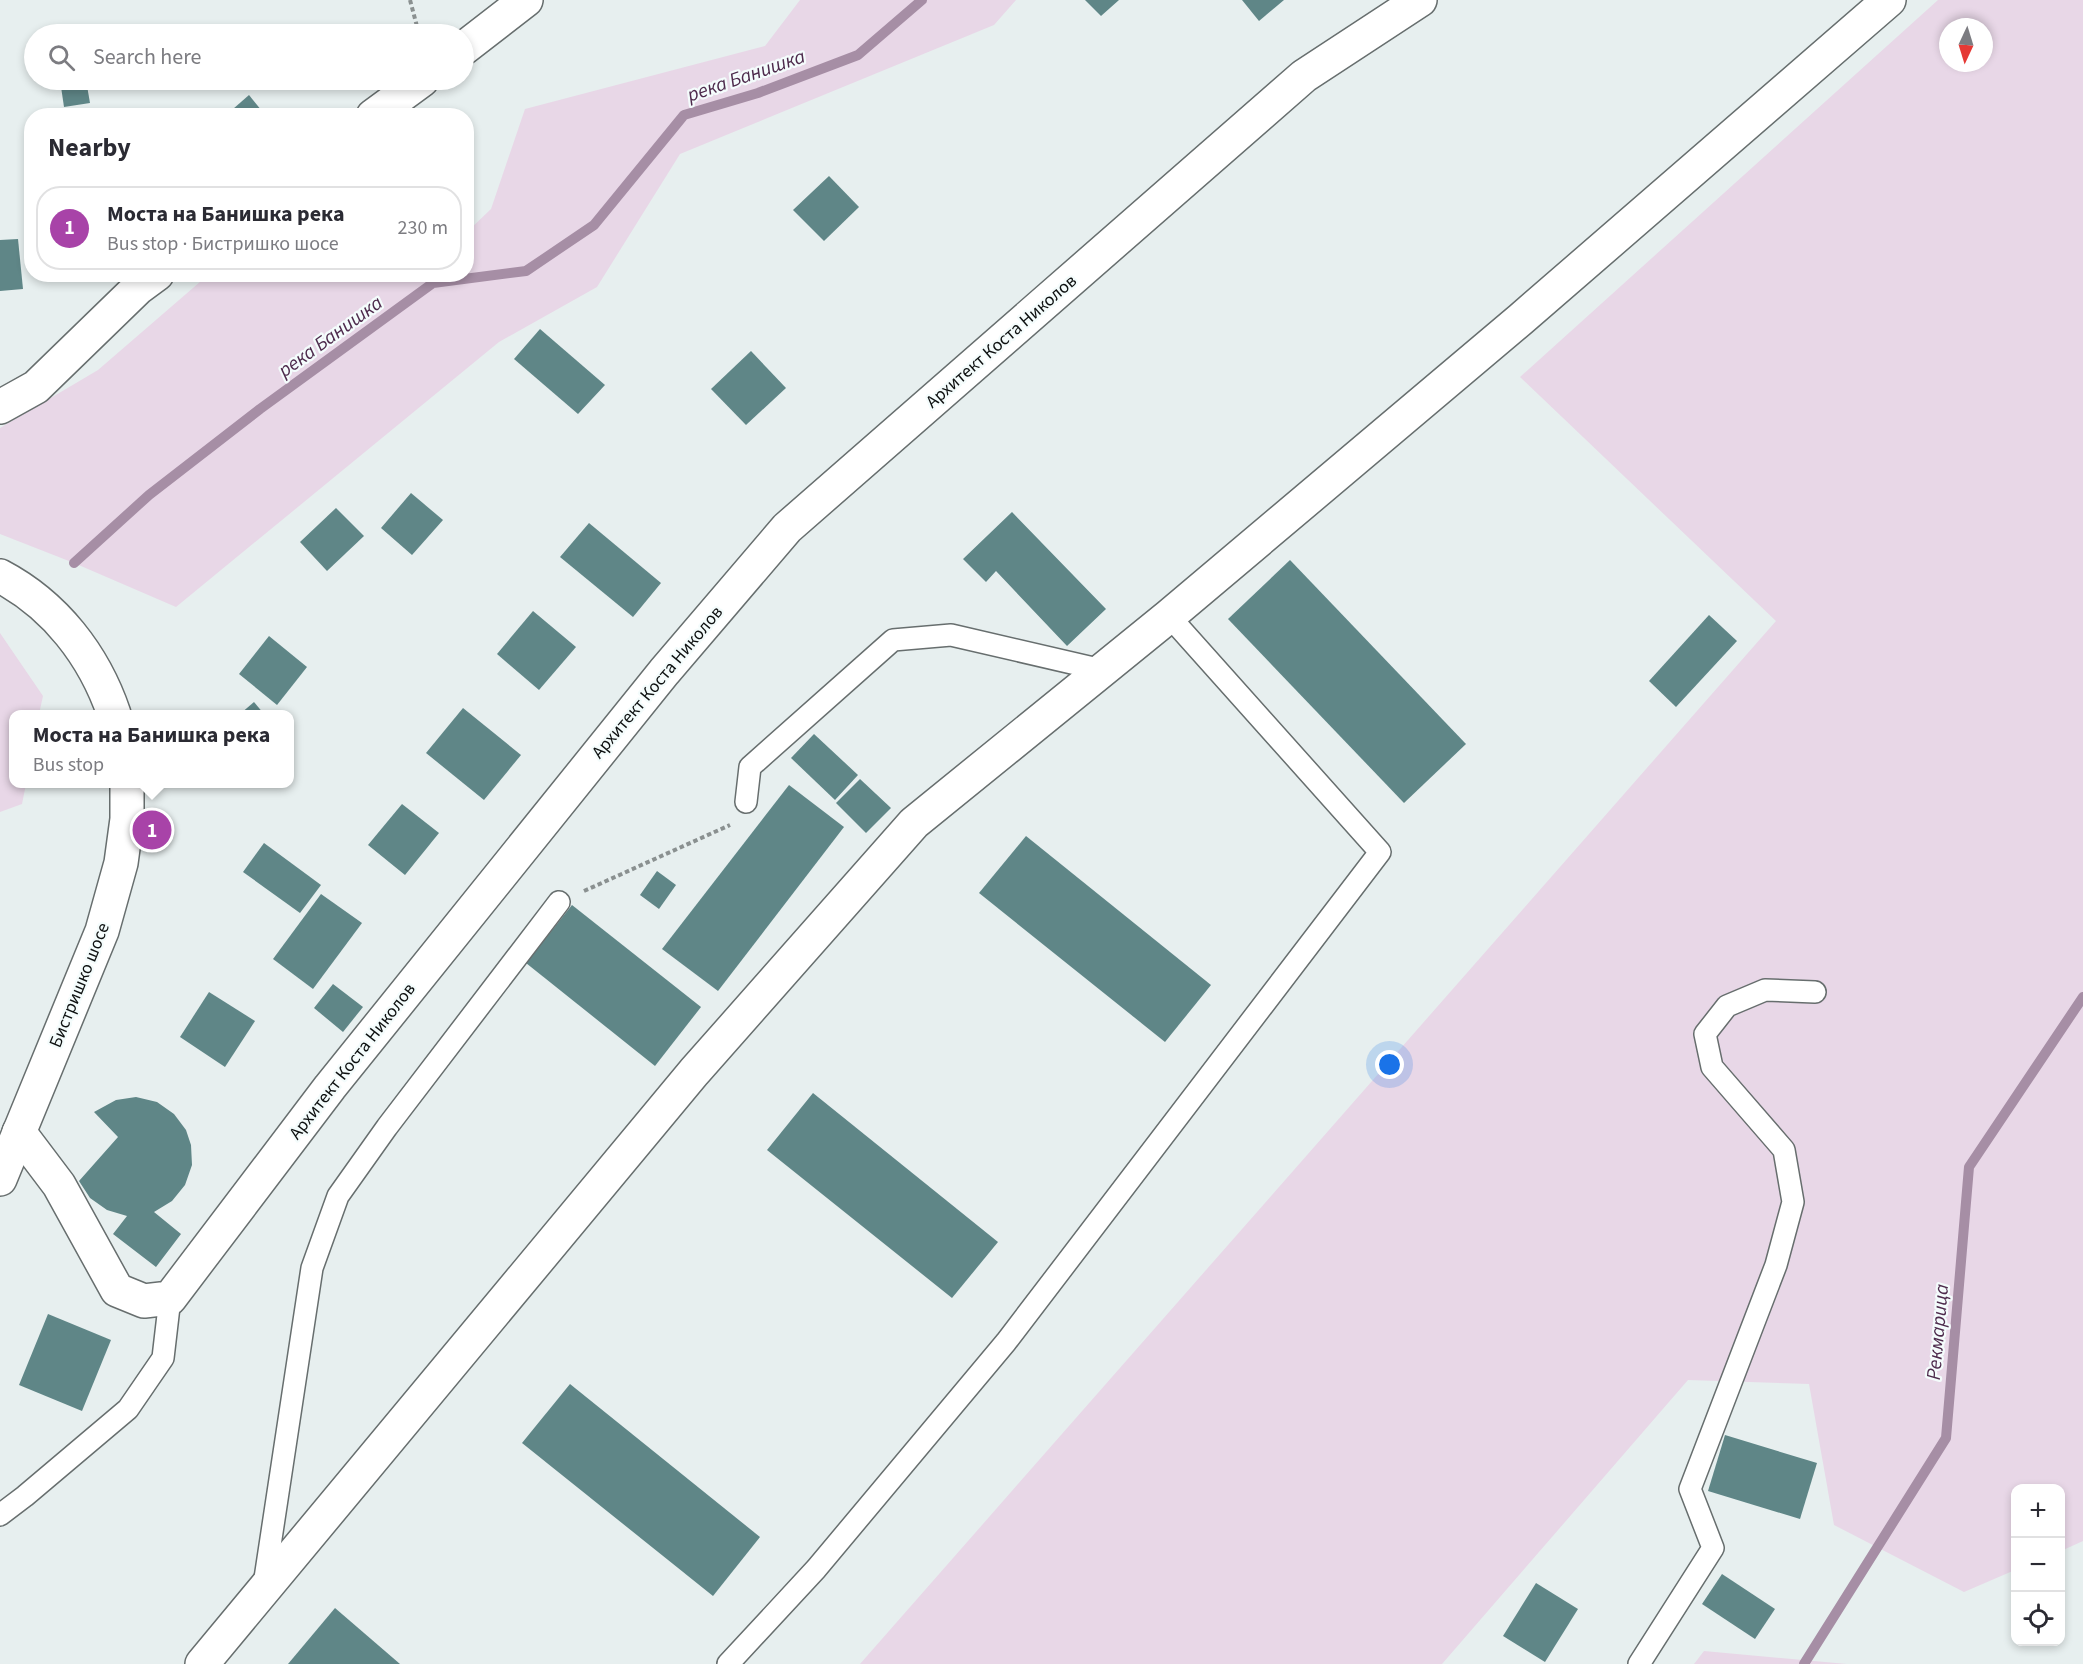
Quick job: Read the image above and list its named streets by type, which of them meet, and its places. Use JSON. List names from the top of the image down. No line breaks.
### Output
{"streets":{"street":["Архитект Коста Николов","Бистришко шосе"]},"water":["река Банишка","Рекмарица"],"north":"bottom","page":{"search":"Search here","heading":"Nearby","list":[{"mark":"1","name":"Моста на Банишка река","note":"Bus stop · Бистришко шосе","value":"230 m"}],"popup":["Моста на Банишка река","Bus stop"],"pins":"1","map_buttons":["+","−"]}}
